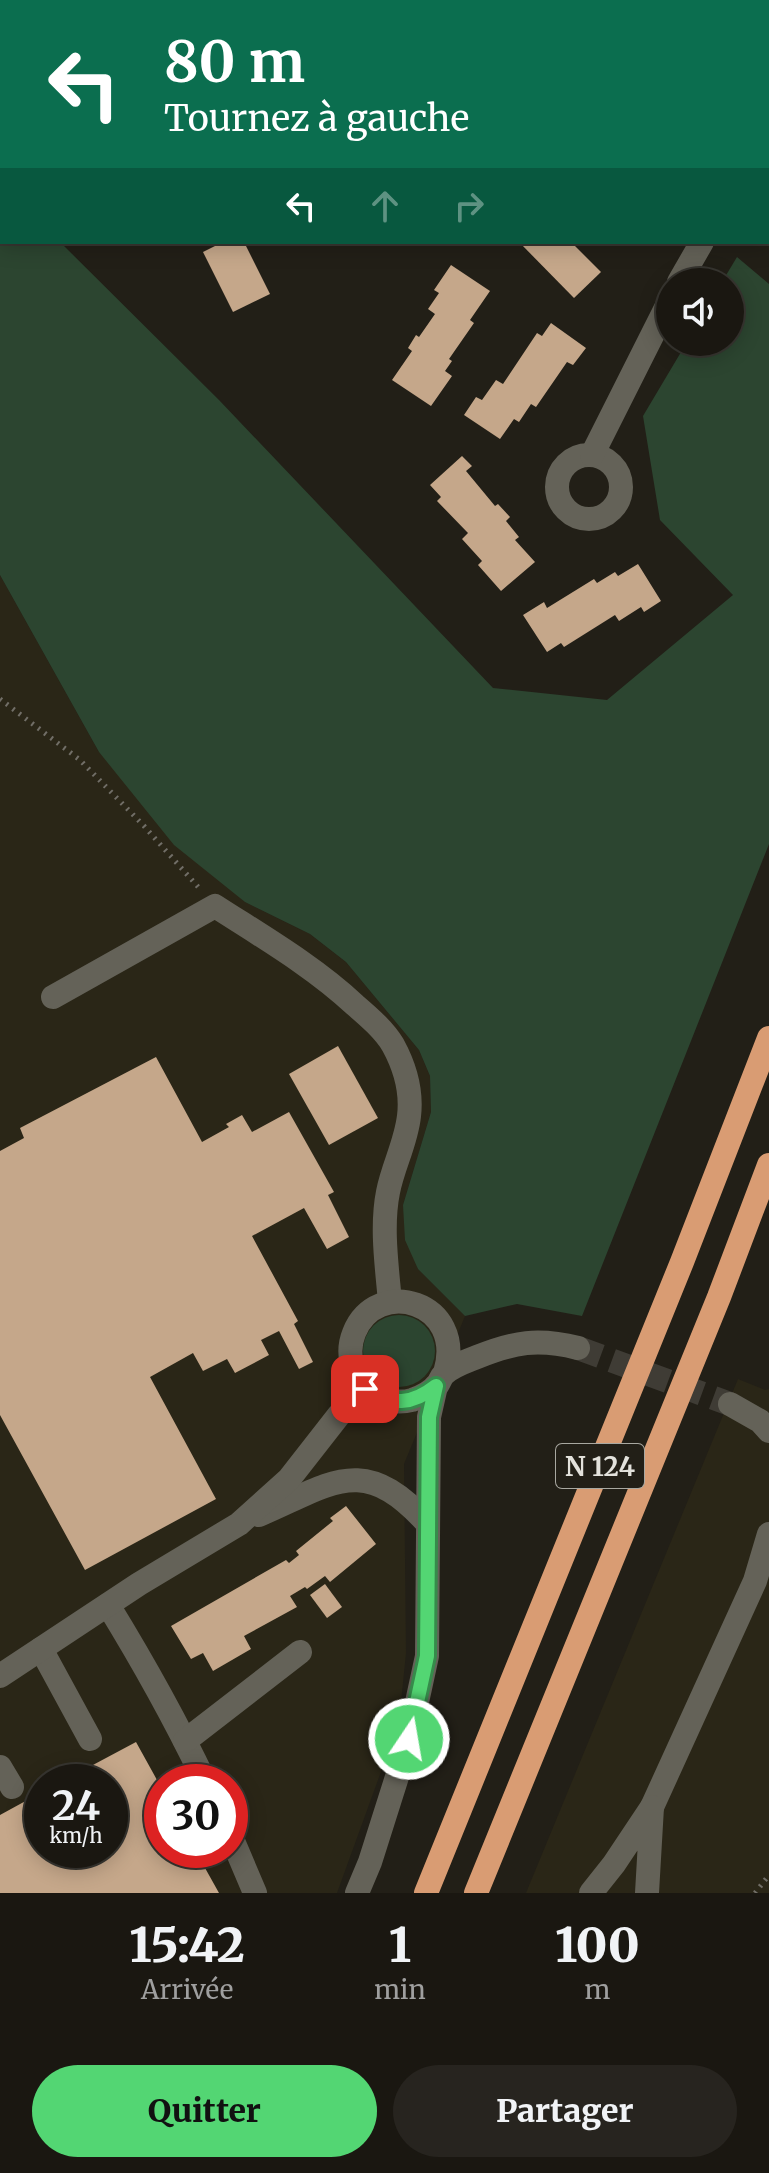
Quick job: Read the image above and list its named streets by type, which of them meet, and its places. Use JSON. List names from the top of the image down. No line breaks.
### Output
{"streets":{"highway":["N 124"]},"page":{"turn":["80 m","Tournez à gauche"],"speed":"24 km/h","limit":"30","eta":["15:42","Arrivée","1","min","100","m"],"buttons":["Quitter","Partager"]}}
